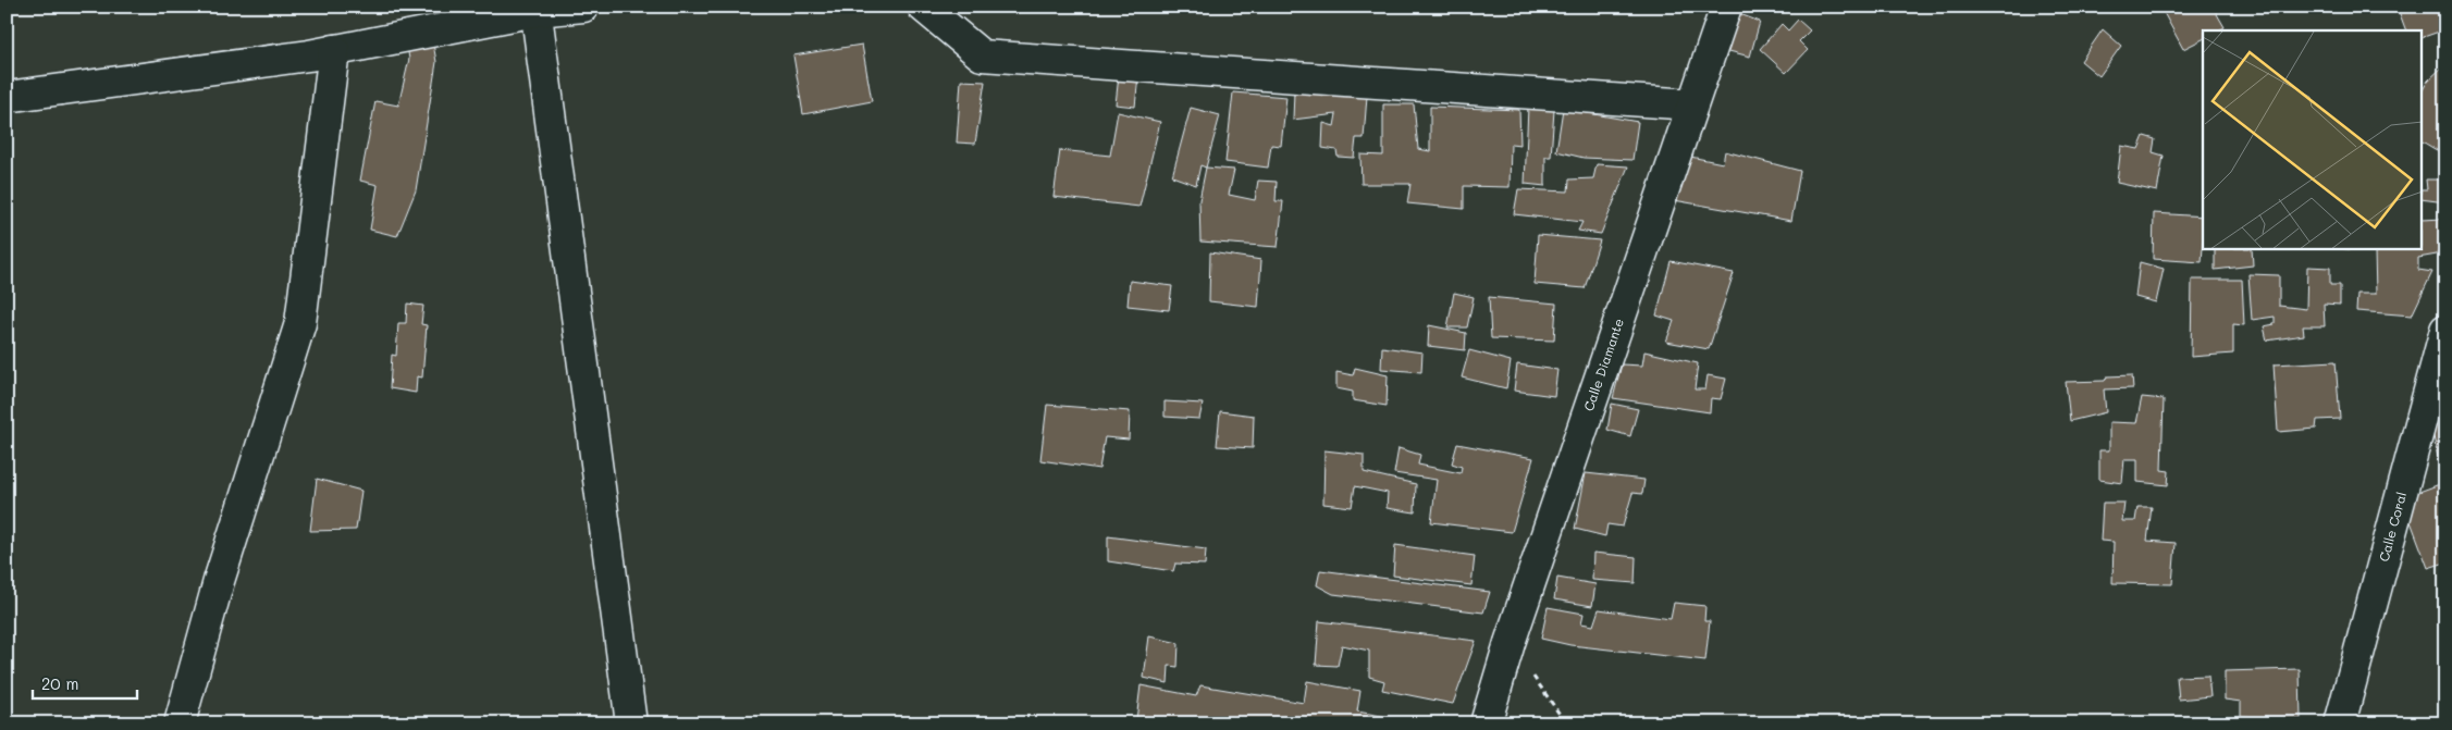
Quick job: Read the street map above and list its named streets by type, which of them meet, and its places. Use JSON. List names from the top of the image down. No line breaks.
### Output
{"streets":{"street":["Calle Diamante","Calle Coral"]},"scale_bar":"20 m"}
